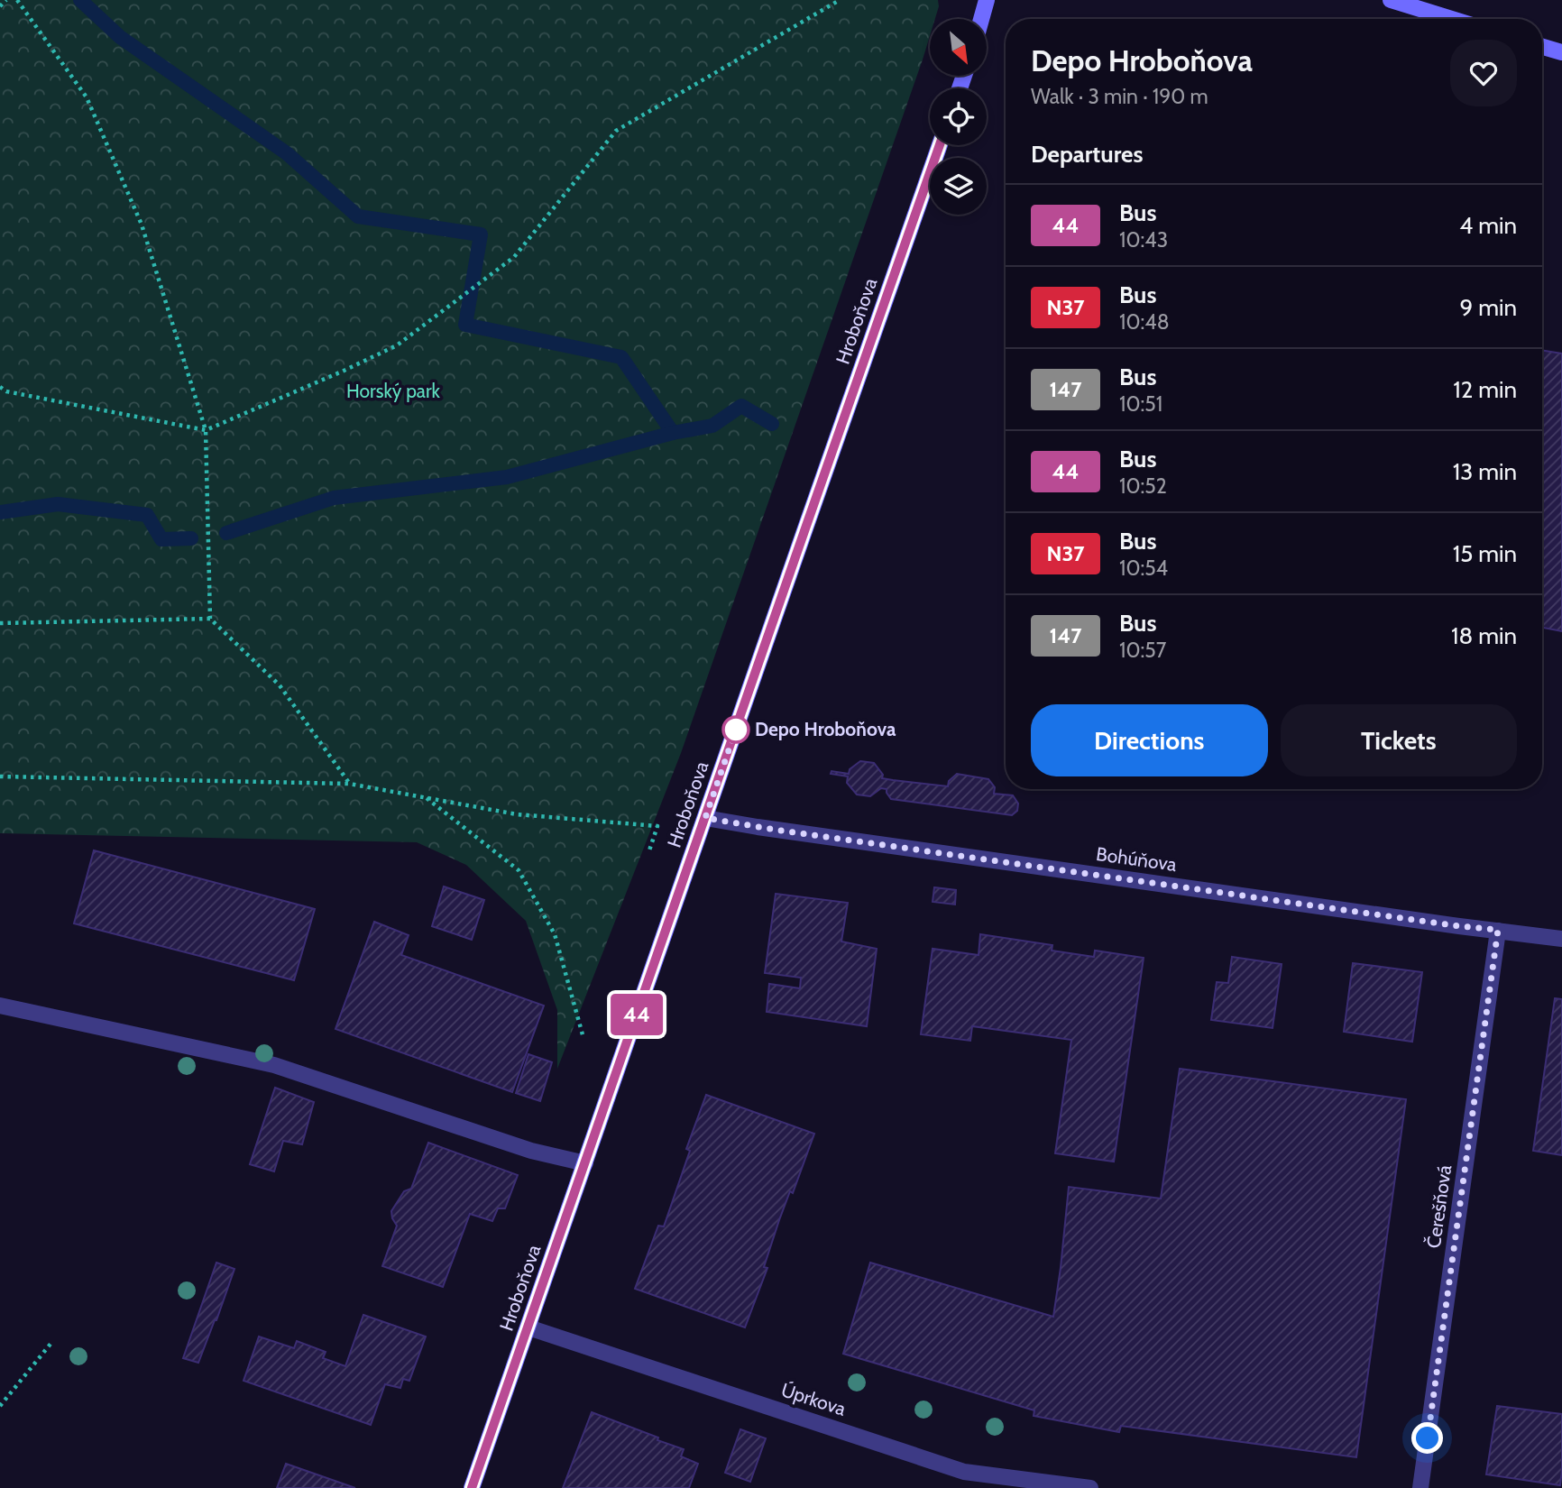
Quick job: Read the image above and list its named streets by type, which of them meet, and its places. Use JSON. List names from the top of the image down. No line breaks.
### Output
{"streets":{"street":["Hroboňova","Bohúňova","Čerešňová","Úprkova"]},"crossings":[["Hroboňova","Bohúňova"],["Hroboňova","Úprkova"],["Bohúňova","Čerešňová"]],"parks":["Horský park"],"places":["Depo Hroboňova"],"lines":["bus line 44"],"north":"bottom right","page":{"on_map":"44","heading":[["Depo Hroboňova","Walk · 3 min · 190 m"],"Departures"],"list":[{"mark":"44","name":"Bus","note":"10:43","value":"4 min"},{"mark":"N37","name":"Bus","note":"10:48","value":"9 min"},{"mark":"147","name":"Bus","note":"10:51","value":"12 min"},{"mark":"44","name":"Bus","note":"10:52","value":"13 min"},{"mark":"N37","name":"Bus","note":"10:54","value":"15 min"},{"mark":"147","name":"Bus","note":"10:57","value":"18 min"}],"buttons":["Directions","Tickets"]}}
